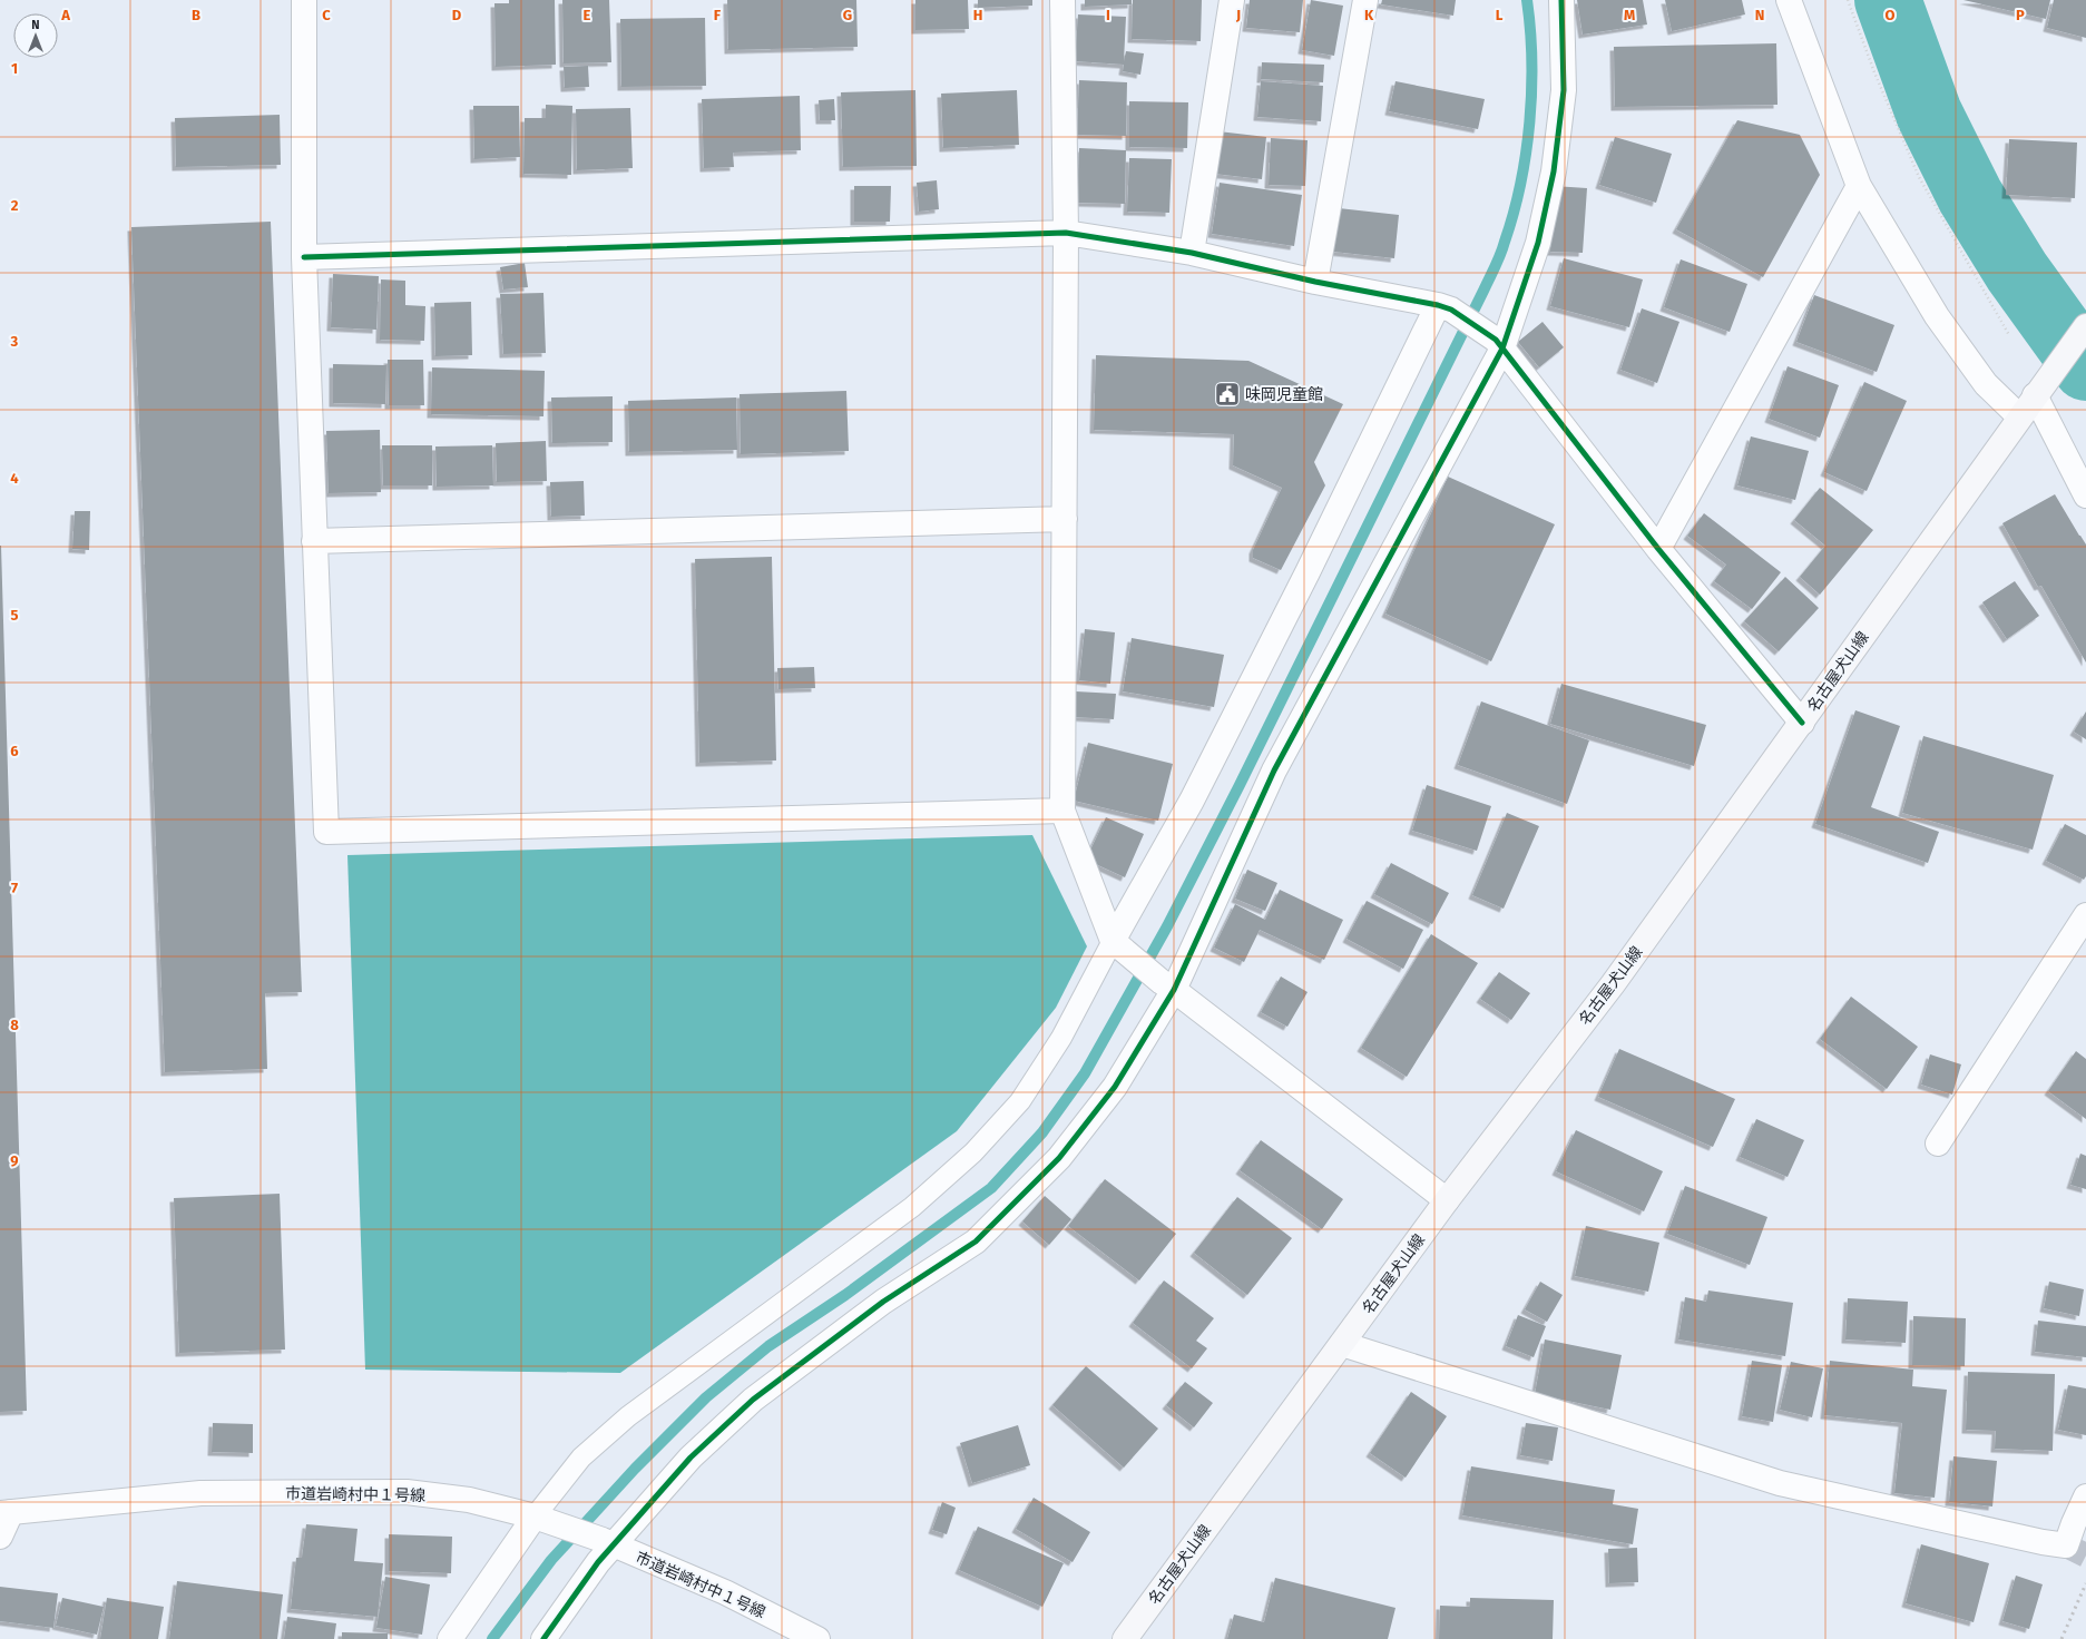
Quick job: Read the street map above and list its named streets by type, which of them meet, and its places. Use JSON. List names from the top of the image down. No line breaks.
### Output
{"streets":{"main road":["名古屋犬山線"],"street":["市道岩崎村中１号線"]},"places":{"public building":["味岡児童館"]},"north":"top","grid":{"columns":["A","B","C","D","E","F","G","H","I","J","K","L","M","N","O","P"],"rows":["1","2","3","4","5","6","7","8","9"]}}
